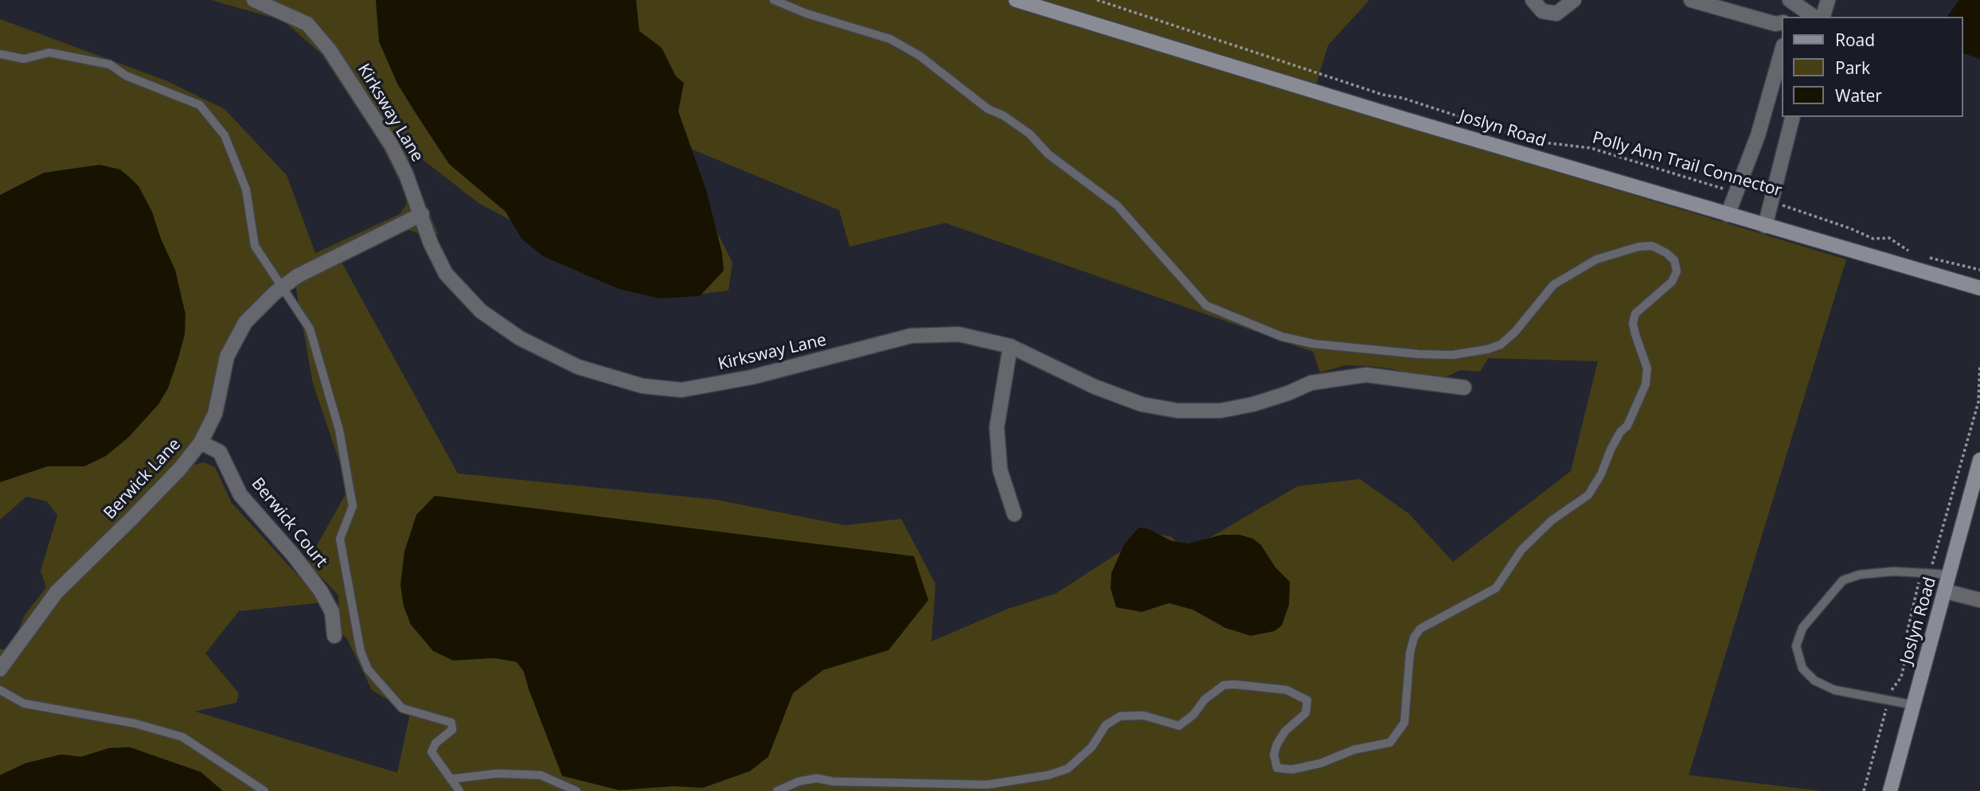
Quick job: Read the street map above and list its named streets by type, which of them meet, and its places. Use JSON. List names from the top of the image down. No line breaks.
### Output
{"streets":{"street":["Kirksway Lane","Joslyn Road","Berwick Lane","Berwick Court"],"path":["Polly Ann Trail Connector"]},"crossings":[["Kirksway Lane","Berwick Lane"],["Berwick Lane","Berwick Court"]],"legend":["Road","Park","Water"]}
